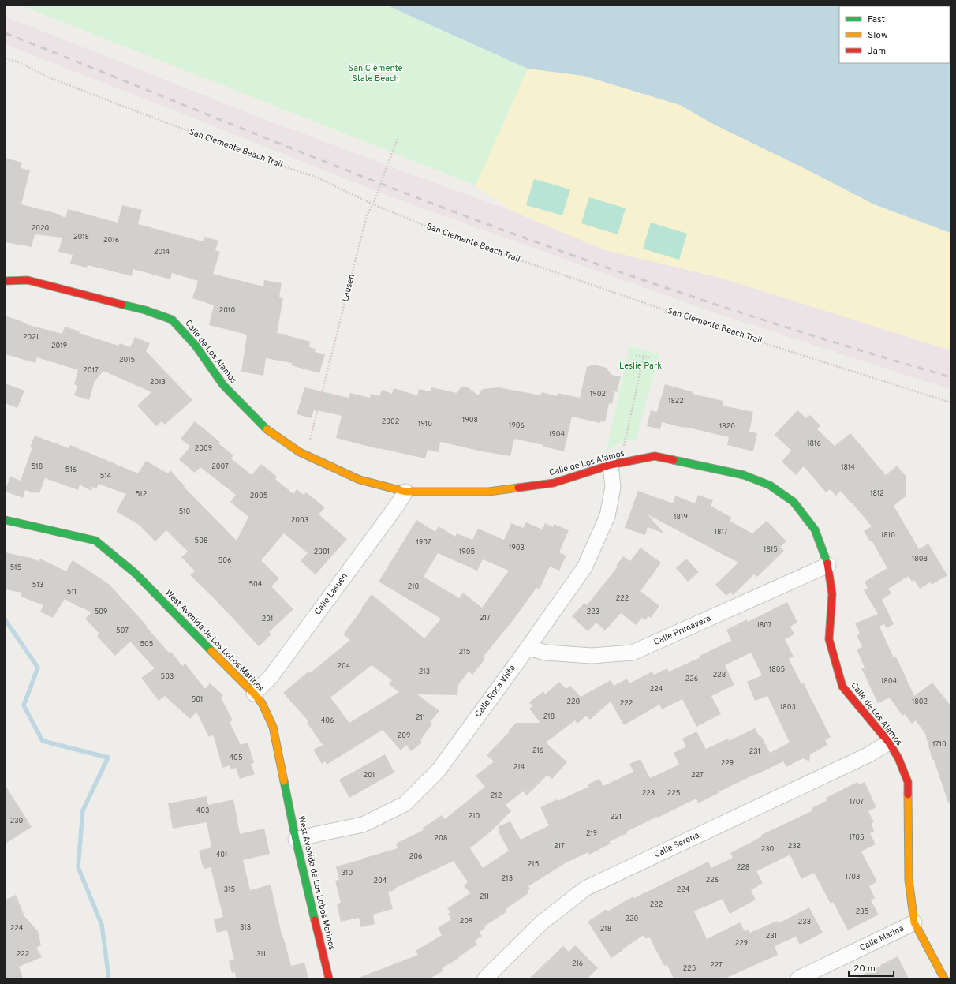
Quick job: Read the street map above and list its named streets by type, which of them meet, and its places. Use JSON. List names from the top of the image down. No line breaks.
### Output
{"streets":{"street":["Calle de Los Alamos","Calle Lasuen","Calle Primavera","West Avenida de Los Lobos Marinos","Calle Roca Vista","Calle Serena","Calle Marina"],"path":["San Clemente Beach Trail","Lausen"]},"crossings":[["San Clemente Beach Trail","Lausen"],["Calle de Los Alamos","Calle Lasuen"],["Calle de Los Alamos","Calle Primavera"],["Calle de Los Alamos","Calle Roca Vista"],["Calle de Los Alamos","Calle Serena"],["Calle de Los Alamos","Calle Marina"],["Calle Lasuen","West Avenida de Los Lobos Marinos"],["Calle Primavera","Calle Roca Vista"],["West Avenida de Los Lobos Marinos","Calle Roca Vista"]],"parks":["San Clemente State Beach","Leslie Park"],"house_numbers":["2020","2018","2016","2014","2010","2021","2019","2015","2017","2013","1902","1822","1908","2002","1910","1906","1820","1904","1816","2009","518","2007","1814","516","514","1812","512","2005","510","1819","2003","1817","1810","508","1907","1903","1815","2001","1905","1808","506","515","504","513","210","511","222","509","223","217","201","1807","507","505","215","204","1805","213","228","503","226","1804","224","501","220","1802","222","1803","218","211","406","209","1710","216","231","405","229","214","201","227","223","225","212","1707","403","210","221","230","219","1705","208","217","232","230","401","206","215","228","310","1703","213","226","204","315","224","211","222","235","220","209","233","313","224","218","231","229","222","311","216","227","225"],"legend":["Fast","Slow","Jam"],"scale_bar":"20 m"}
